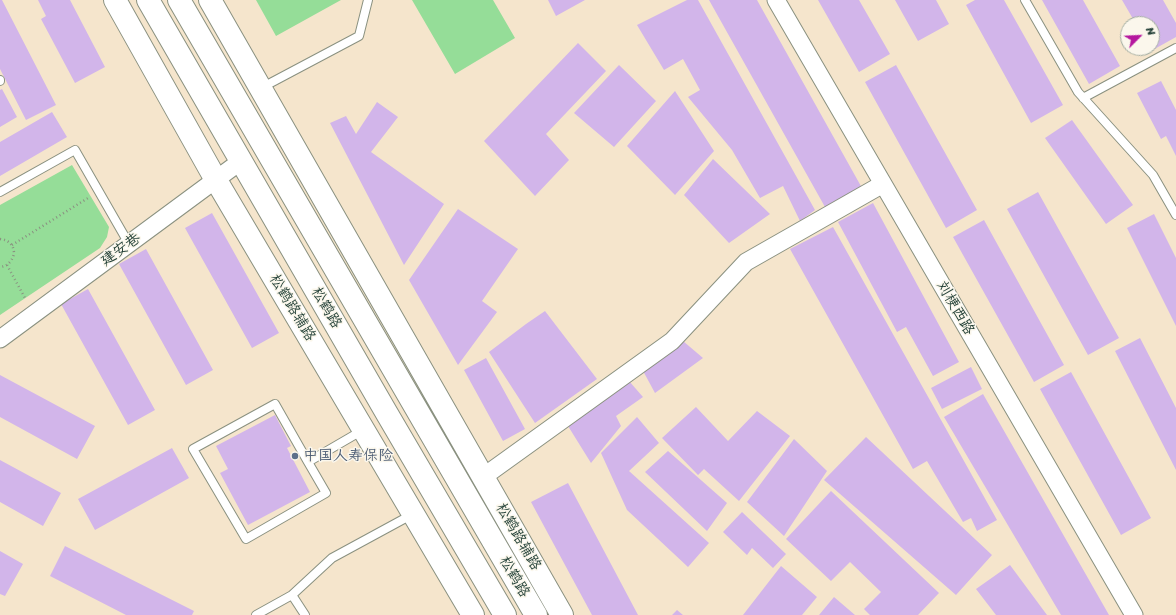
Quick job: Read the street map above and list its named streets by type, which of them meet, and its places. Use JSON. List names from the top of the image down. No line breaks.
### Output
{"streets":{"street":["建安巷","松鹤路辅路","松鹤路","刘梗西路"]},"crossings":[["建安巷","松鹤路辅路"],["建安巷","松鹤路"]],"places":["中国人寿保险"],"north":"top right"}
